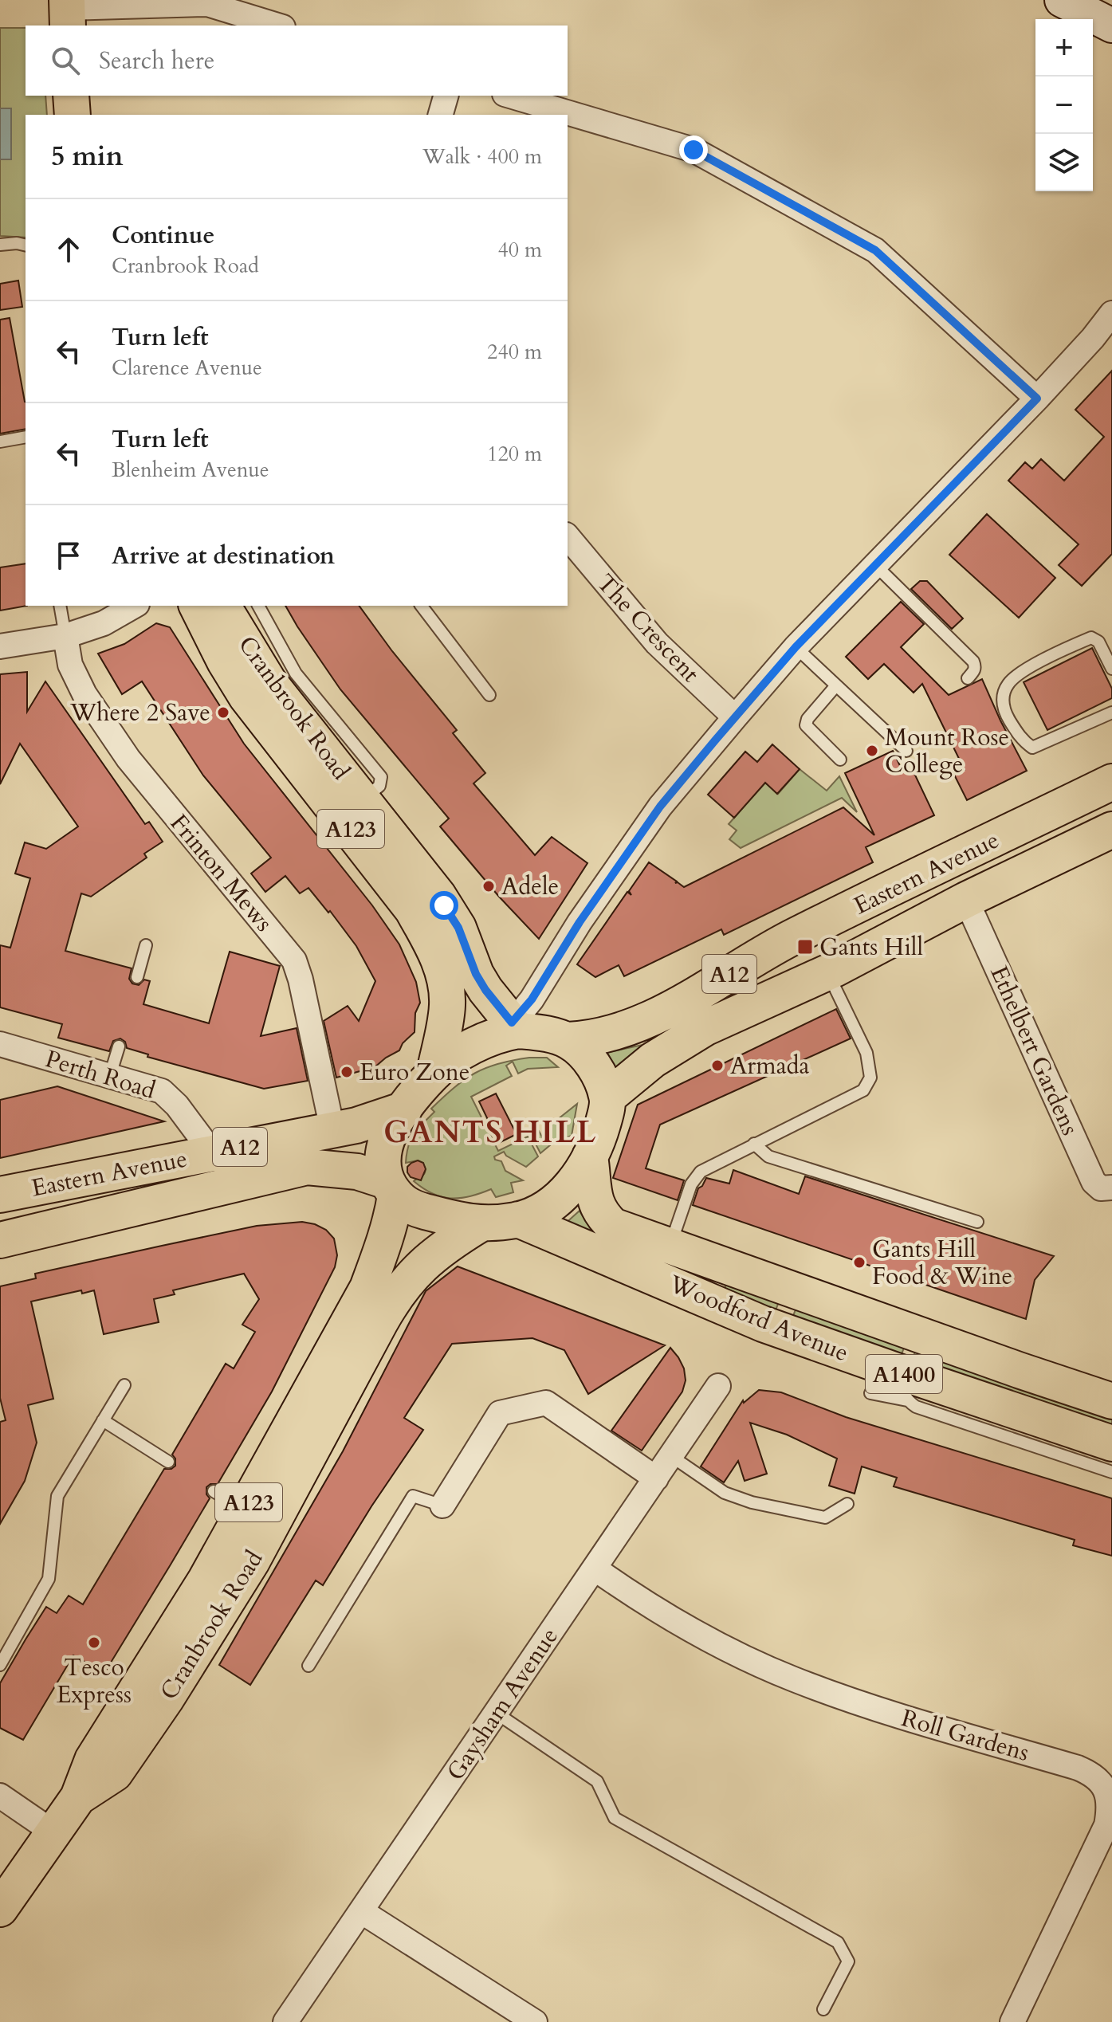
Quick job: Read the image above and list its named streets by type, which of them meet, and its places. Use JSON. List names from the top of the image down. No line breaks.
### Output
{"streets":{"main road":["Cranbrook Road","A123","Eastern Avenue","A12","Woodford Avenue","A1400"],"street":["The Crescent","Frinton Mews","Ethelbert Gardens","Perth Road","Gaysham Avenue","Roll Gardens"]},"crossings":[["Cranbrook Road","A123"],["Cranbrook Road","Eastern Avenue"],["Cranbrook Road","A12"],["Cranbrook Road","Woodford Avenue"],["A123","Eastern Avenue"],["A123","A12"],["A123","Woodford Avenue"],["Frinton Mews","Eastern Avenue"],["Eastern Avenue","A12"],["Eastern Avenue","Ethelbert Gardens"],["Eastern Avenue","Perth Road"],["Eastern Avenue","Woodford Avenue"],["A12","Woodford Avenue"],["Gaysham Avenue","Roll Gardens"]],"districts":["GANTS HILL"],"places":{"other":["Where 2 Save","Mount Rose College","Adele","Armada","Euro Zone","Gants Hill Food & Wine","Tesco Express"],"transit":["Gants Hill"]},"page":{"map_buttons":["+","−"],"search":"Search here","heading":["5 min","Walk · 400 m"],"list":[["Continue","Cranbrook Road","40 m"],["Turn left","Clarence Avenue","240 m"],["Turn left","Blenheim Avenue","120 m"],"Arrive at destination"]}}
